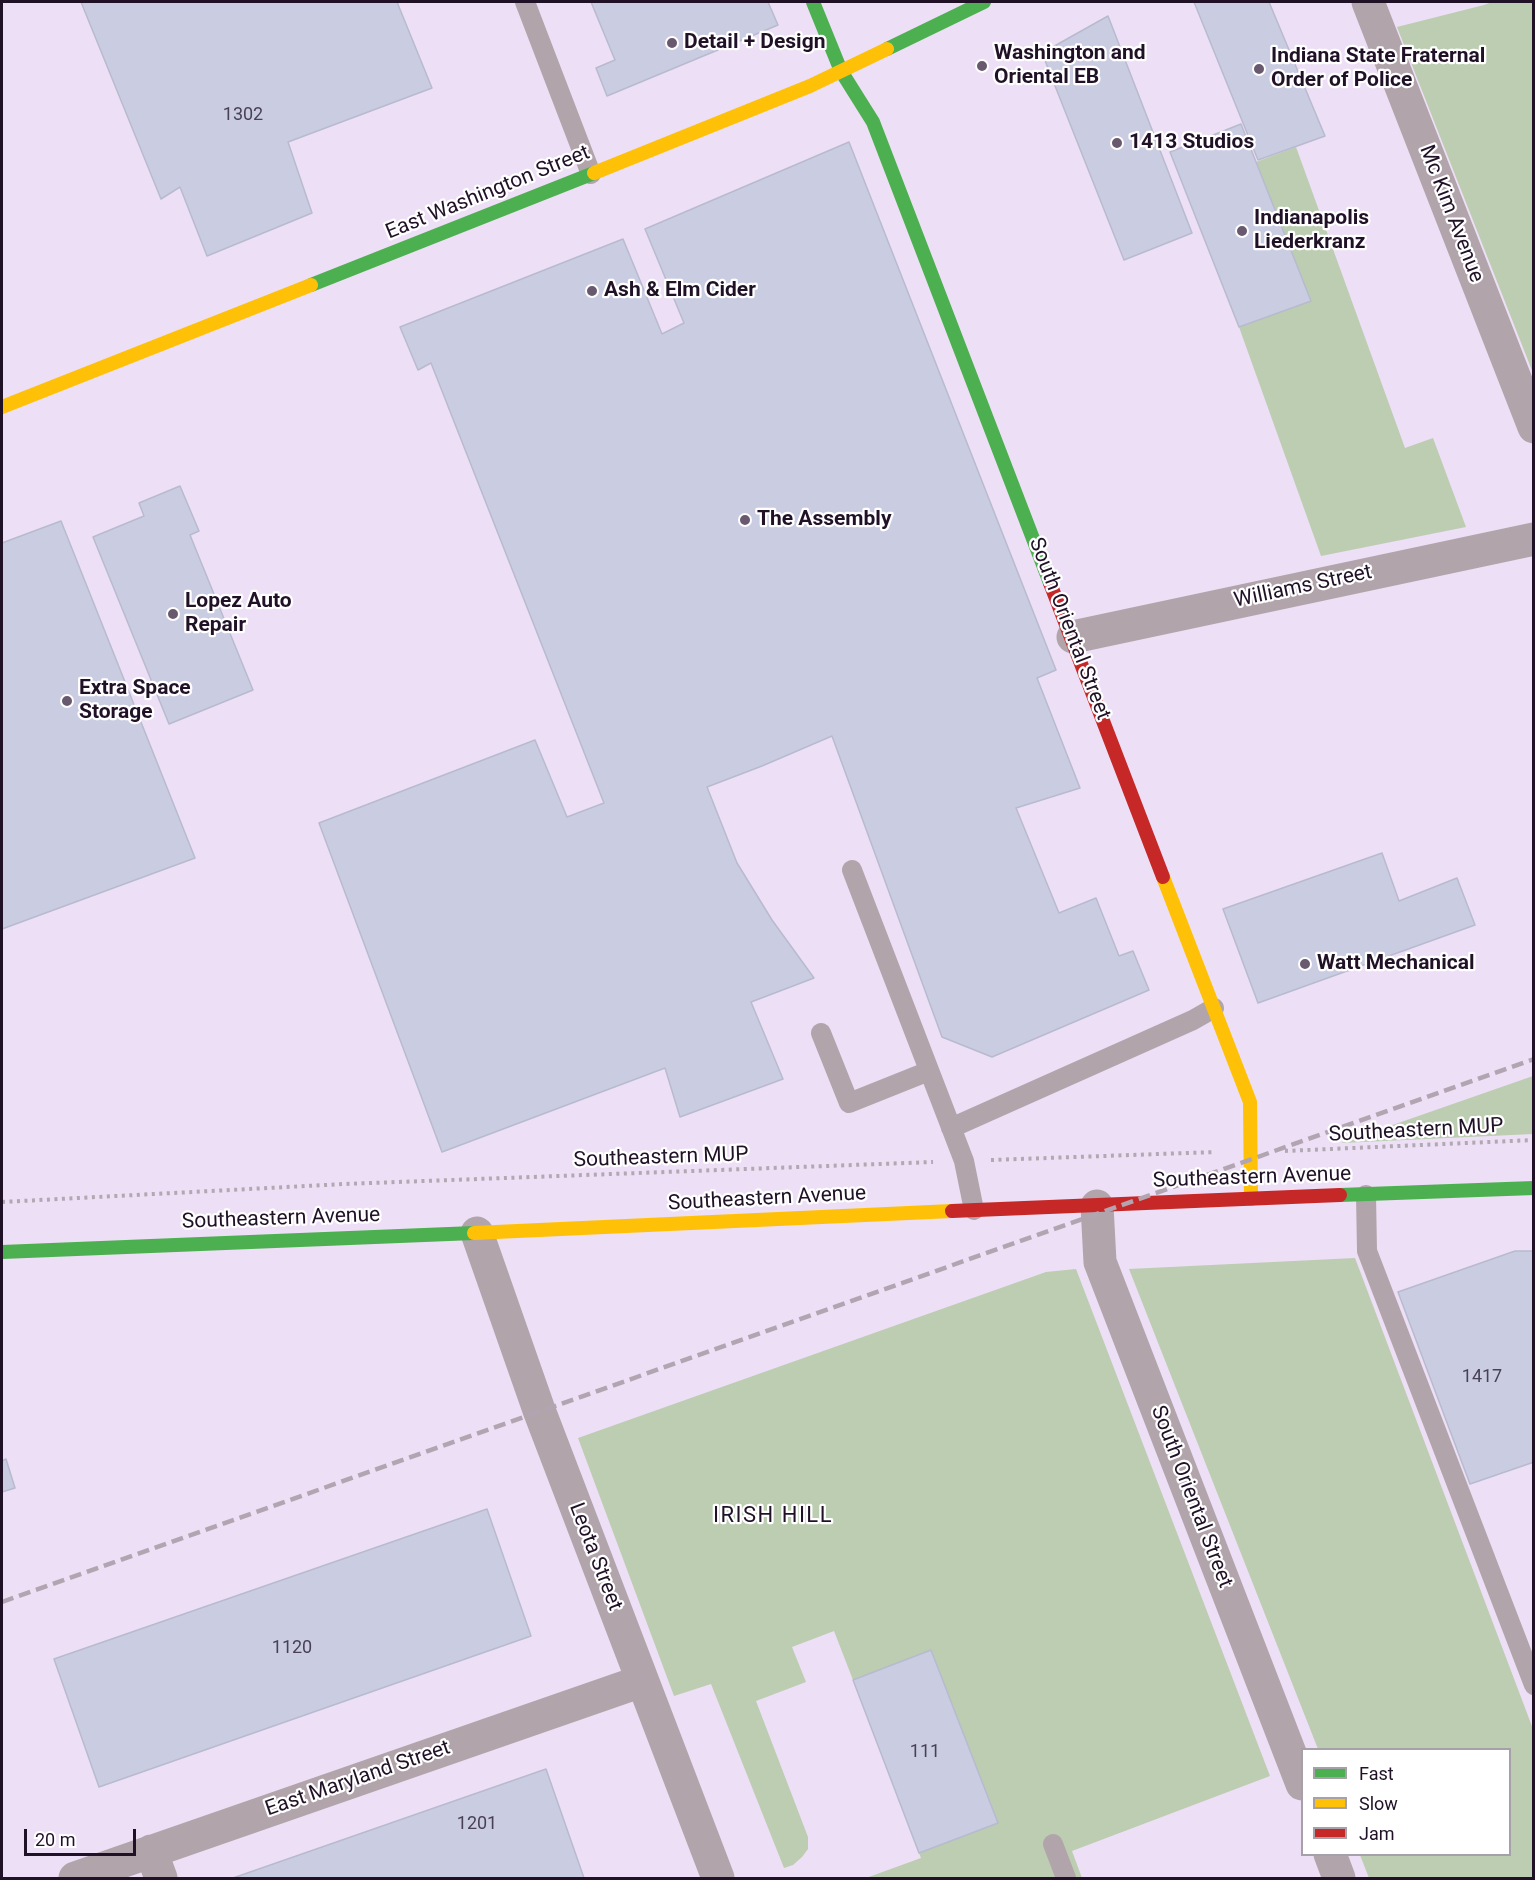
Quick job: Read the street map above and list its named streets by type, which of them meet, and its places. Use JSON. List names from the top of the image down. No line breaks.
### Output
{"streets":{"main road":["East Washington Street","South Oriental Street","Southeastern Avenue"],"street":["Mc Kim Avenue","Williams Street","Leota Street","East Maryland Street"],"path":["Southeastern MUP"]},"crossings":[["East Washington Street","South Oriental Street"],["Williams Street","South Oriental Street"],["South Oriental Street","Southeastern MUP"],["South Oriental Street","Southeastern Avenue"],["Southeastern Avenue","Leota Street"],["Leota Street","East Maryland Street"]],"districts":["IRISH HILL"],"places":["Detail + Design","Washington and Oriental EB","Indiana State Fraternal Order of Police","1413 Studios","Indianapolis Liederkranz","Ash & Elm Cider","The Assembly","Lopez Auto Repair","Extra Space Storage","Watt Mechanical"],"house_numbers":["1302","1417","1120","111","1201"],"legend":["Fast","Slow","Jam"],"scale_bar":"20 m"}
